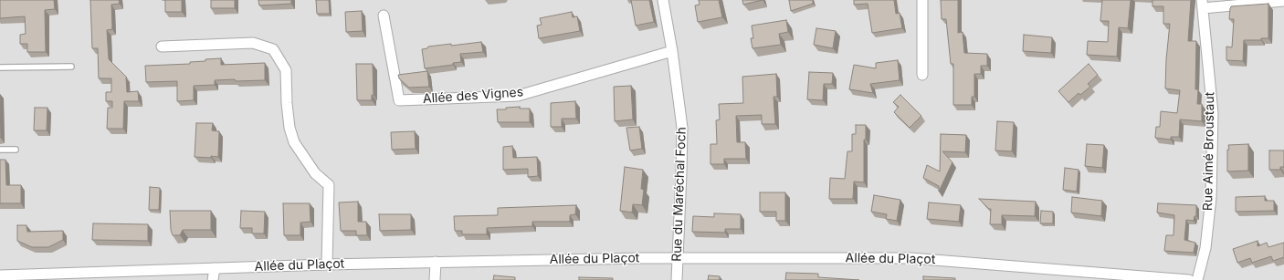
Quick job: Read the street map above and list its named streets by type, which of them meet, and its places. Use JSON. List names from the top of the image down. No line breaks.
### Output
{"streets":{"street":["Allée des Vignes","Rue Aimé Broustaut","Rue du Maréchal Foch","Allée du Plaçot"]},"crossings":[["Allée des Vignes","Rue du Maréchal Foch"],["Rue du Maréchal Foch","Allée du Plaçot"]]}
